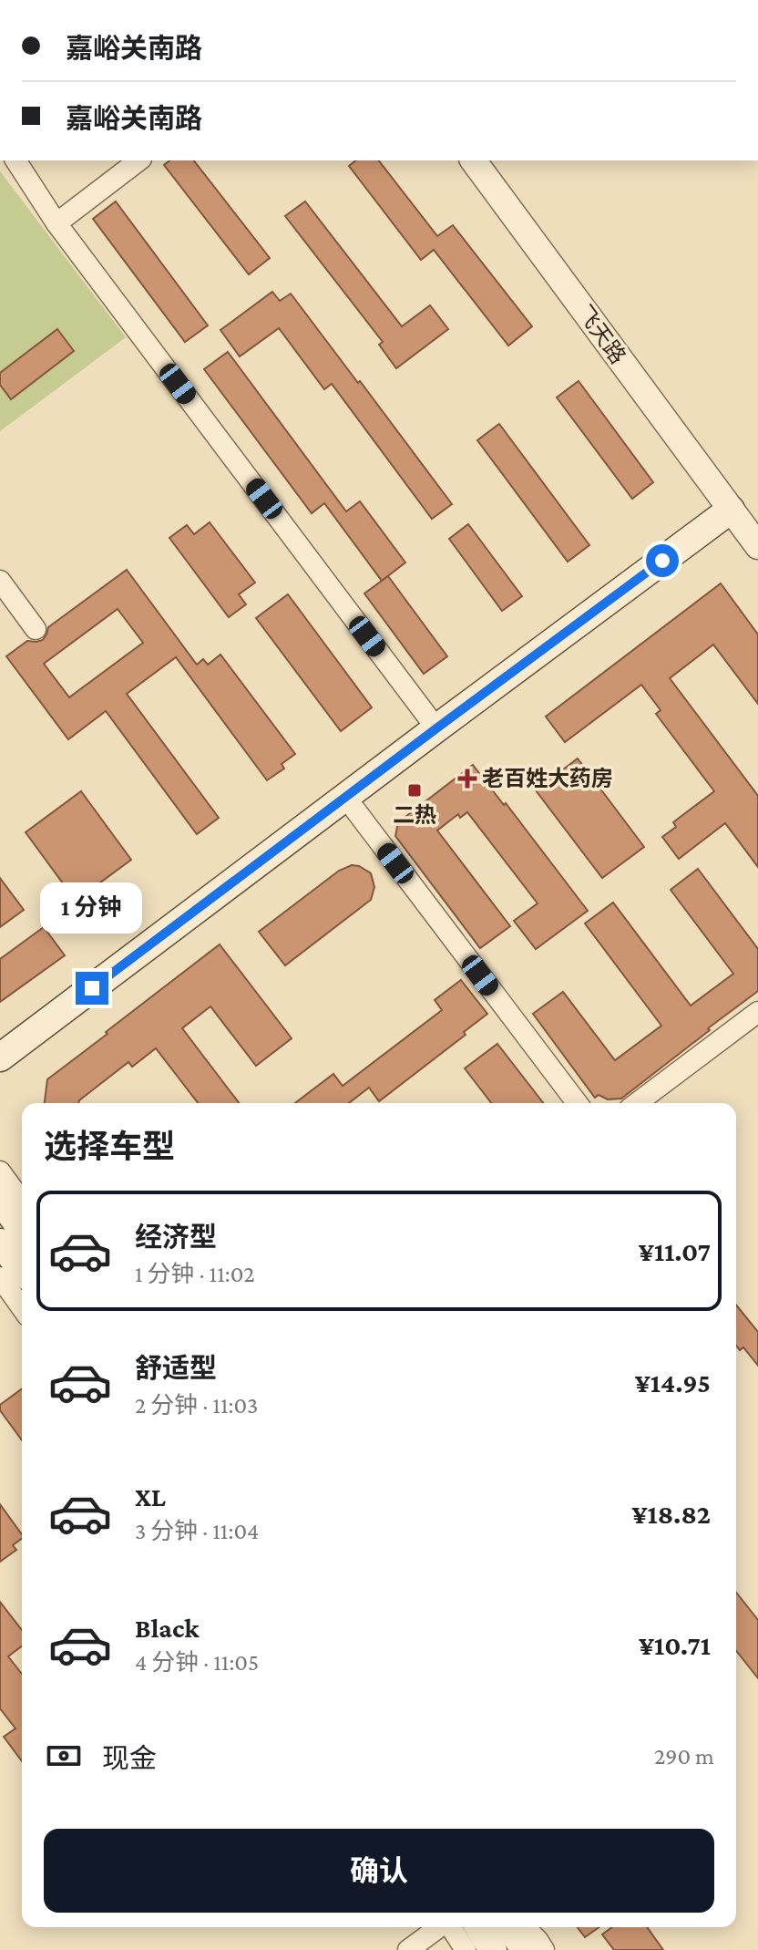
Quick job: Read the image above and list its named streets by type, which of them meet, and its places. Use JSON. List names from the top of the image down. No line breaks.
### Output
{"streets":{"street":["飞天路"]},"places":{"health":["老百姓大药房"],"transit":["二热"]},"page":{"banner":["嘉峪关南路","嘉峪关南路"],"bubble":"1 分钟","heading":"选择车型","list":[{"name":"经济型","note":"1 分钟 · 11:02","value":"¥11.07"},{"name":"舒适型","note":"2 分钟 · 11:03","value":"¥14.95"},{"name":"XL","note":"3 分钟 · 11:04","value":"¥18.82"},{"name":"Black","note":"4 分钟 · 11:05","value":"¥10.71"}],"pay":["现金","290 m"],"buttons":"确认"}}
